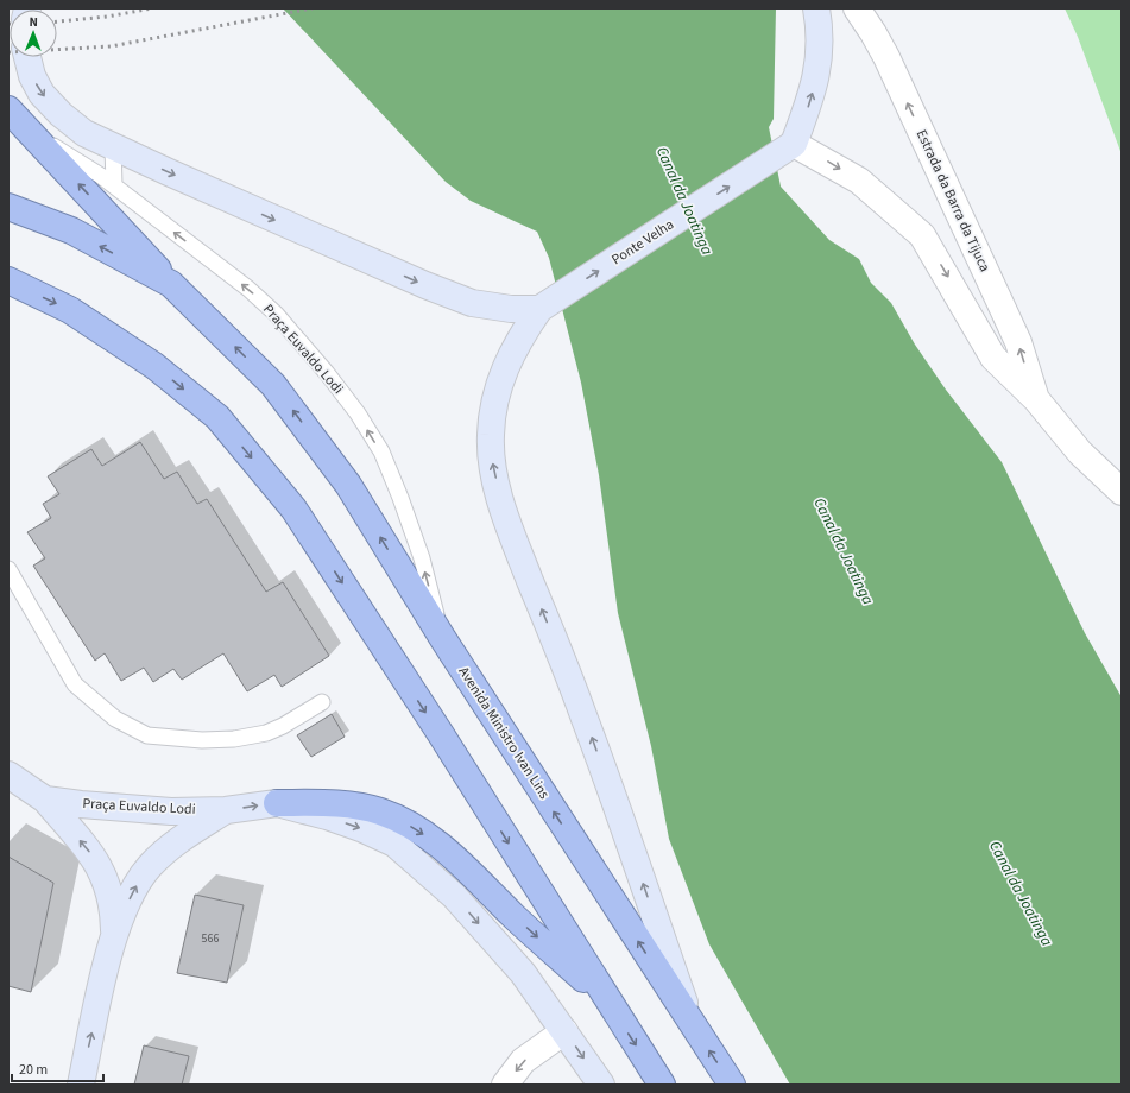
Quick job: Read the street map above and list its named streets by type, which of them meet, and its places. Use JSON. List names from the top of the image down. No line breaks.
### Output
{"streets":{"highway":["Avenida Ministro Ivan Lins"],"main road":["Ponte Velha","Praça Euvaldo Lodi"],"street":["Estrada da Barra da Tijuca"]},"crossings":[["Estrada da Barra da Tijuca","Ponte Velha"],["Praça Euvaldo Lodi","Avenida Ministro Ivan Lins"]],"one_way":["Ponte Velha","Praça Euvaldo Lodi"],"water":["Canal da Joatinga"],"house_numbers":["566"],"scale_bar":"20 m","north":"top"}
